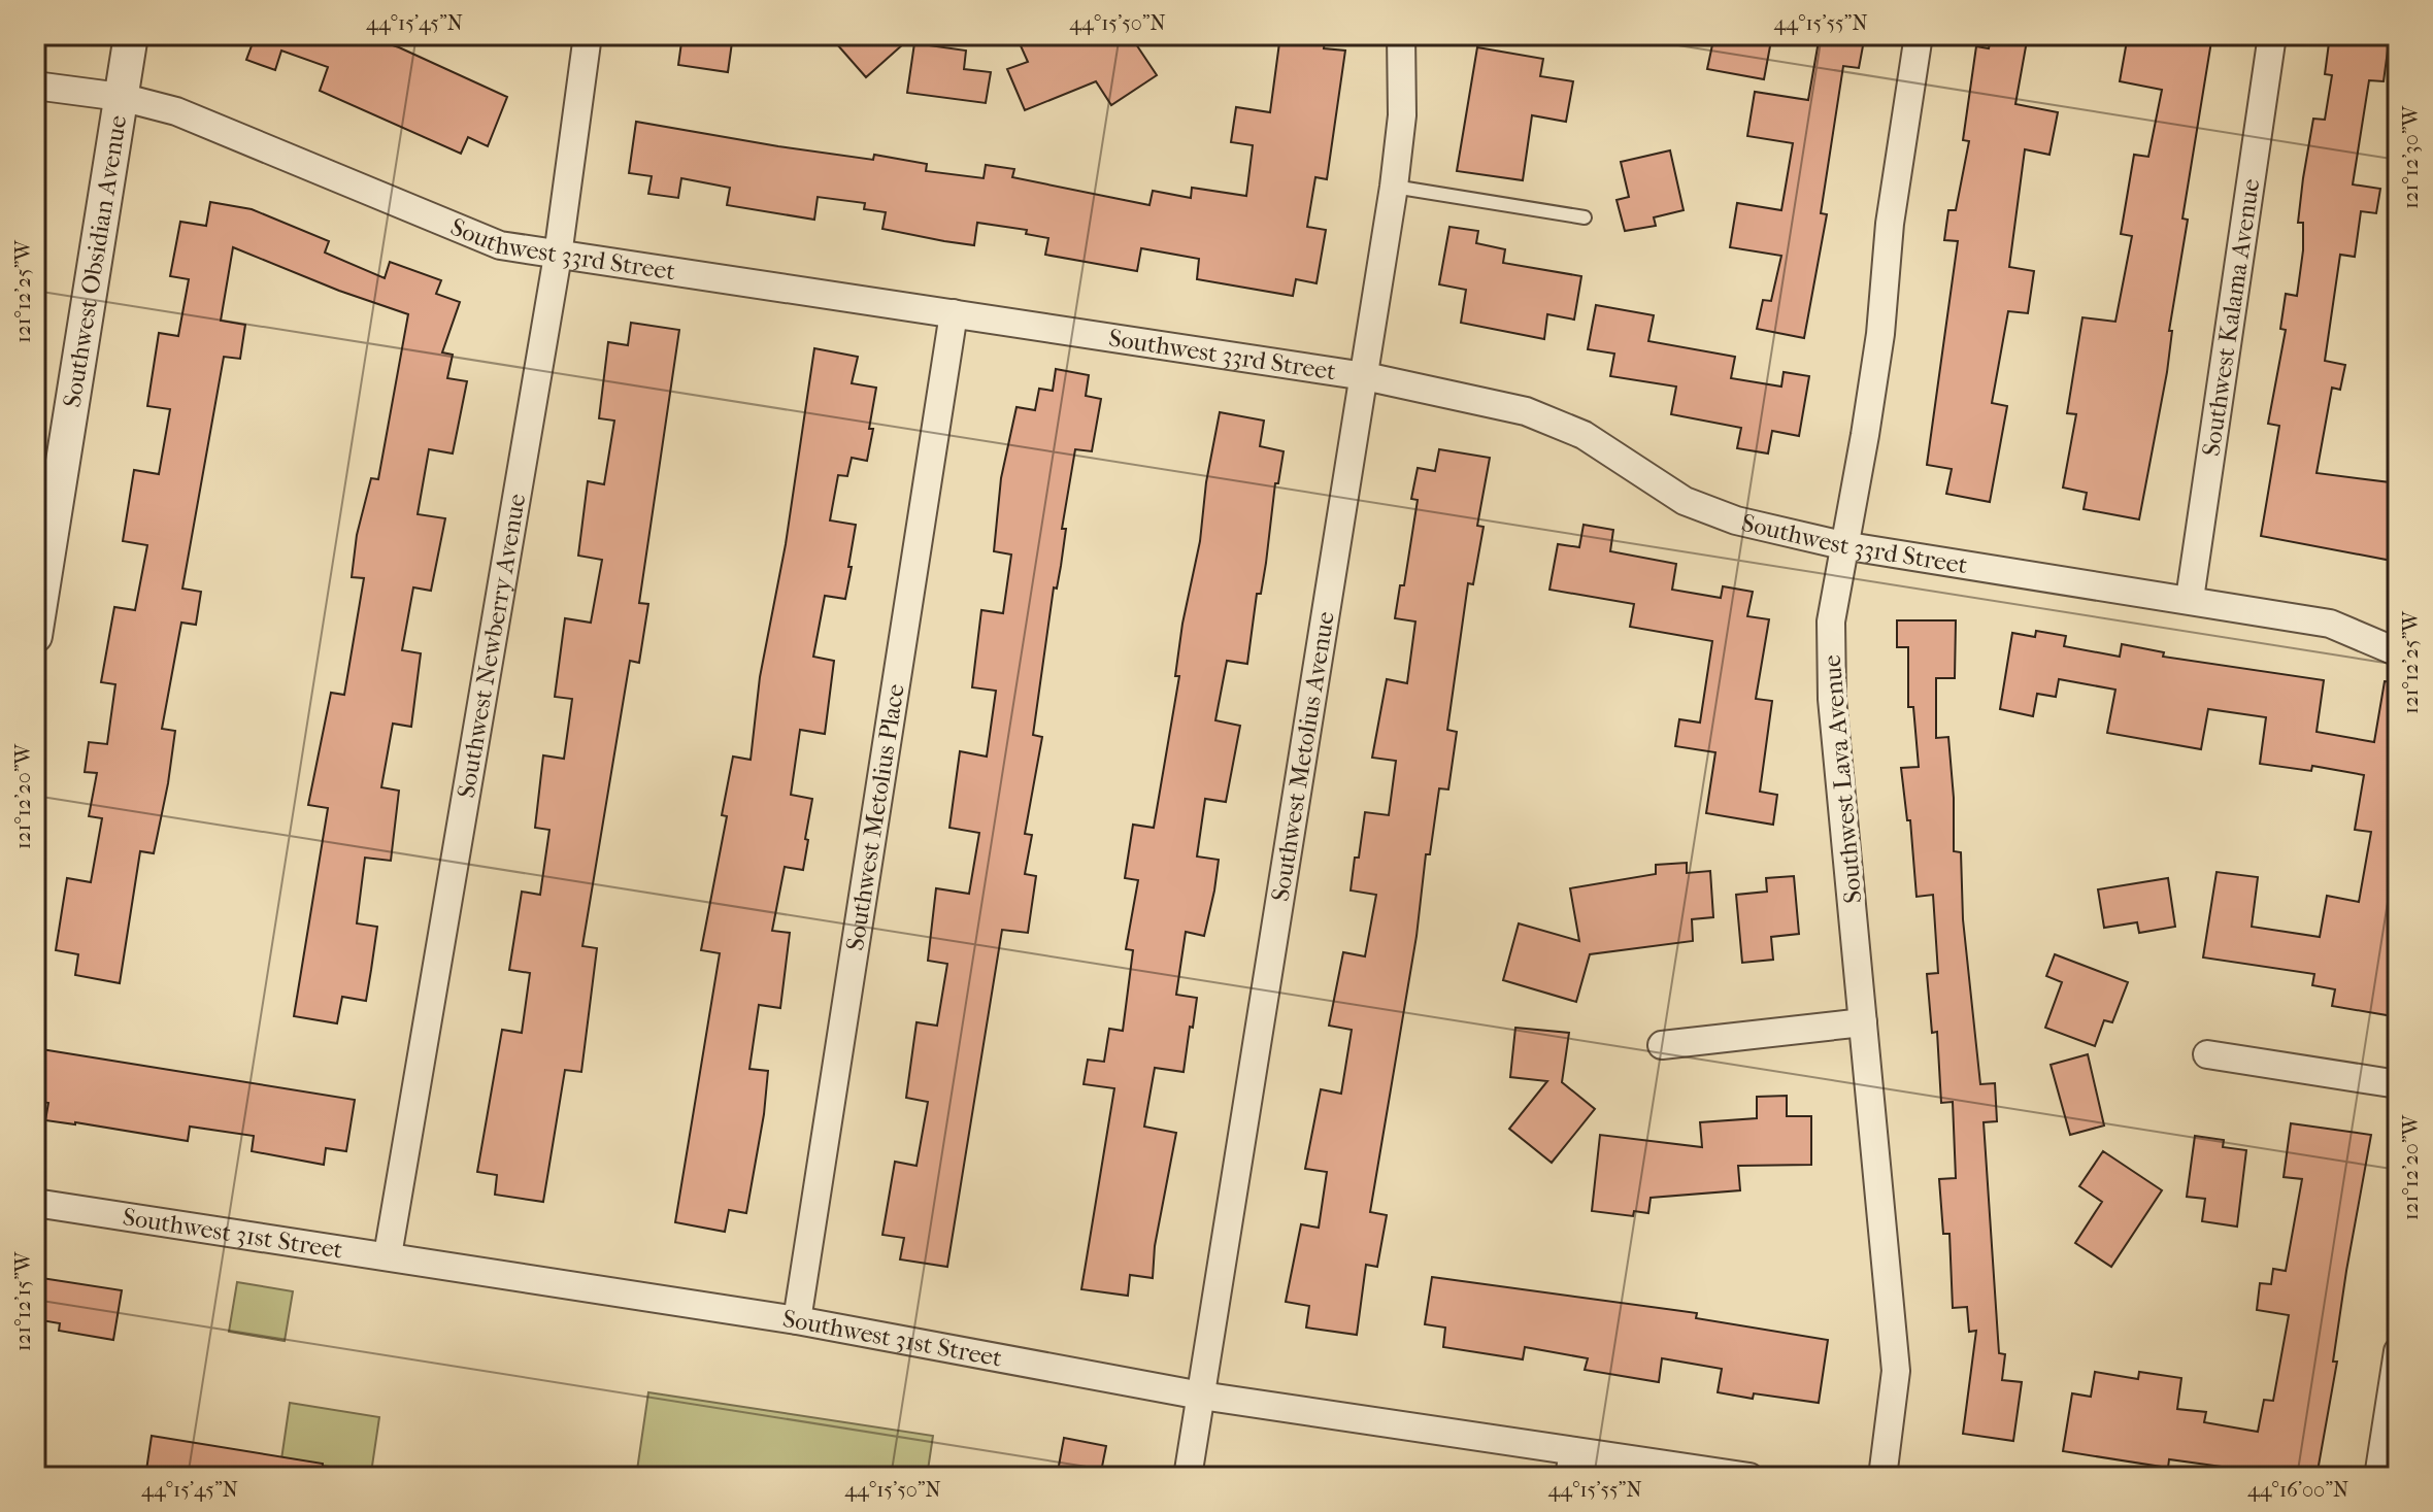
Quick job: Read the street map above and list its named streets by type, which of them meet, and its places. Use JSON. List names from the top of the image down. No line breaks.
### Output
{"streets":{"street":["Southwest 33rd Street","Southwest Obsidian Avenue","Southwest Kalama Avenue","Southwest Newberry Avenue","Southwest Metolius Avenue","Southwest Lava Avenue","Southwest Metolius Place","Southwest 31st Street"]},"crossings":[["Southwest 33rd Street","Southwest Obsidian Avenue"],["Southwest 33rd Street","Southwest Kalama Avenue"],["Southwest 33rd Street","Southwest Newberry Avenue"],["Southwest 33rd Street","Southwest Metolius Avenue"],["Southwest 33rd Street","Southwest Lava Avenue"],["Southwest 33rd Street","Southwest Metolius Place"],["Southwest Newberry Avenue","Southwest 31st Street"],["Southwest Metolius Avenue","Southwest 31st Street"],["Southwest Metolius Place","Southwest 31st Street"]],"coordinates":["44°15'45\"N","44°15'50\"N","44°15'55\"N","121°12'30\"W","121°12'25\"W","121°12'20\"W","121°12'15\"W","44°16'00\"N"]}
